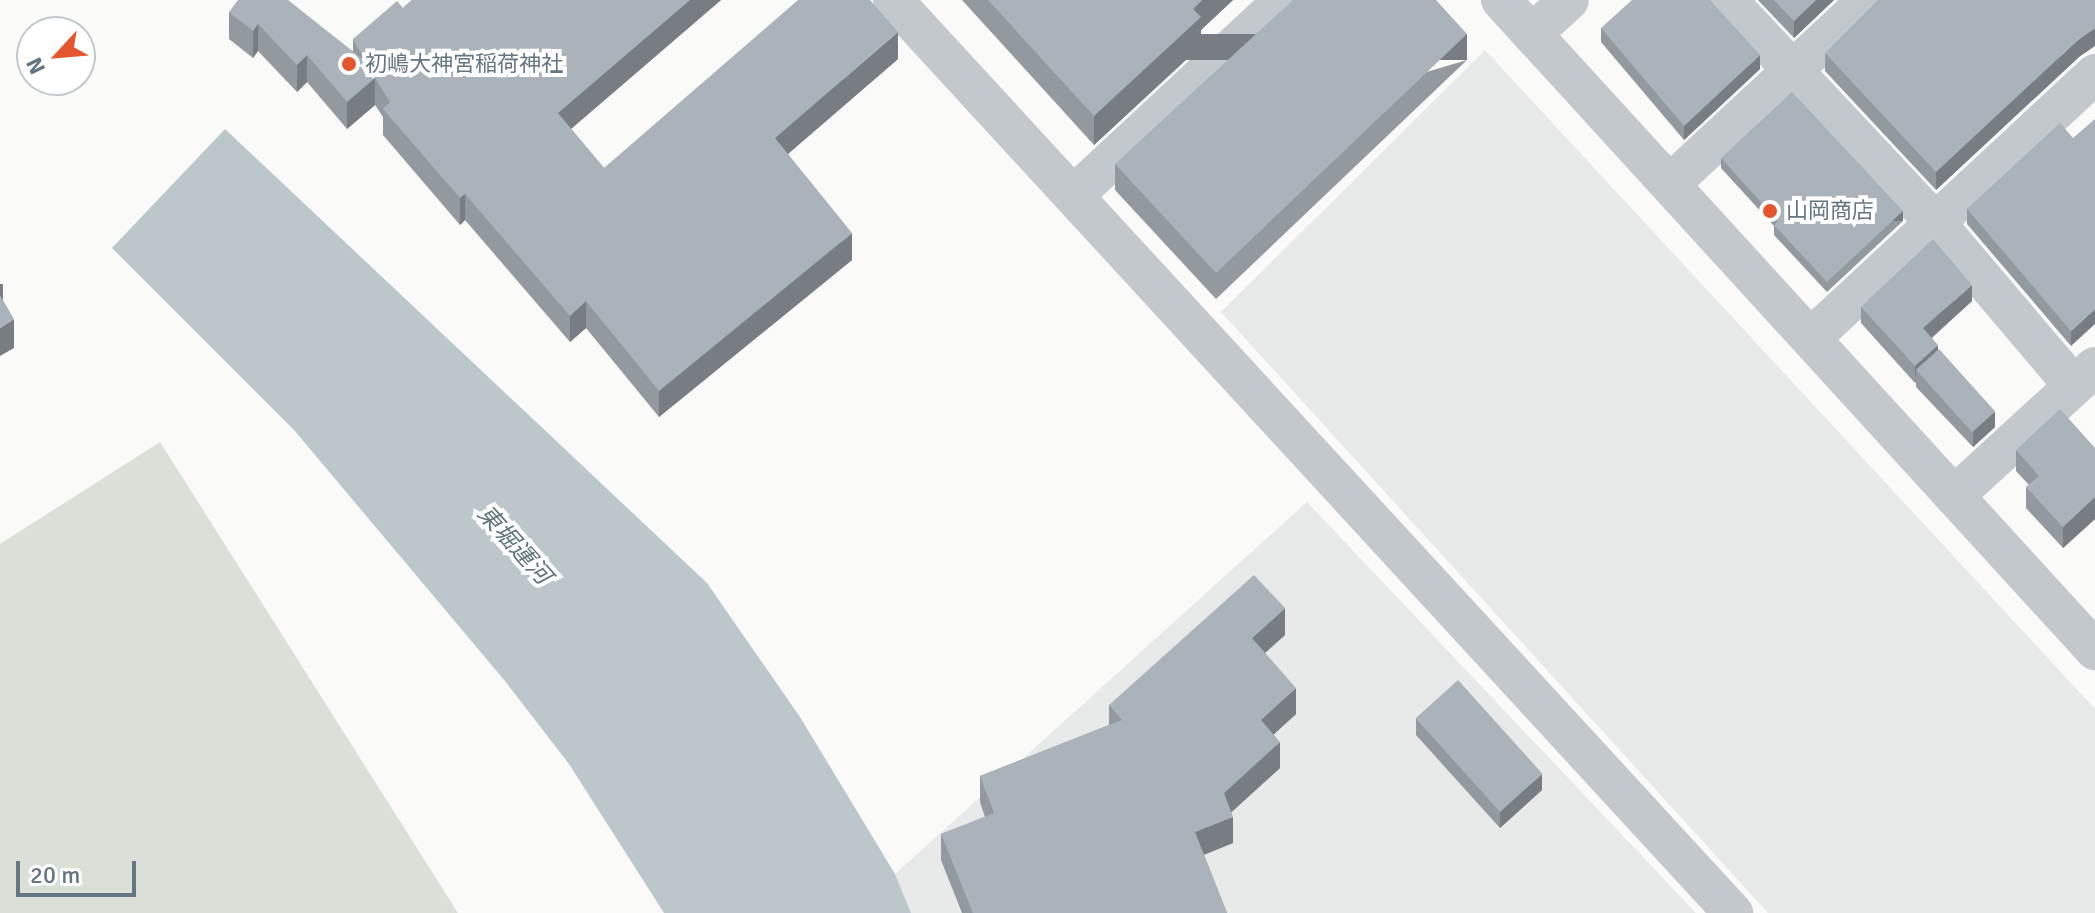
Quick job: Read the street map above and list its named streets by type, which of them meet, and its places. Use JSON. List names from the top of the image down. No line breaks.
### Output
{"water":["東堀運河"],"places":["初嶋大神宮稲荷神社","山岡商店"],"scale_bar":"20 m","north":"bottom left"}
